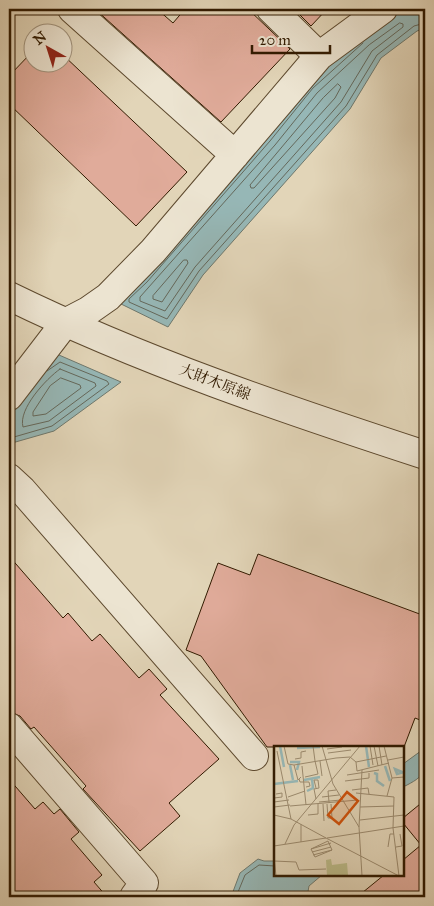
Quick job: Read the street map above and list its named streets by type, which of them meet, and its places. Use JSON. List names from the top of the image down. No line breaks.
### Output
{"streets":{"street":["大財木原線"]},"scale_bar":"20 m","north":"top left"}
